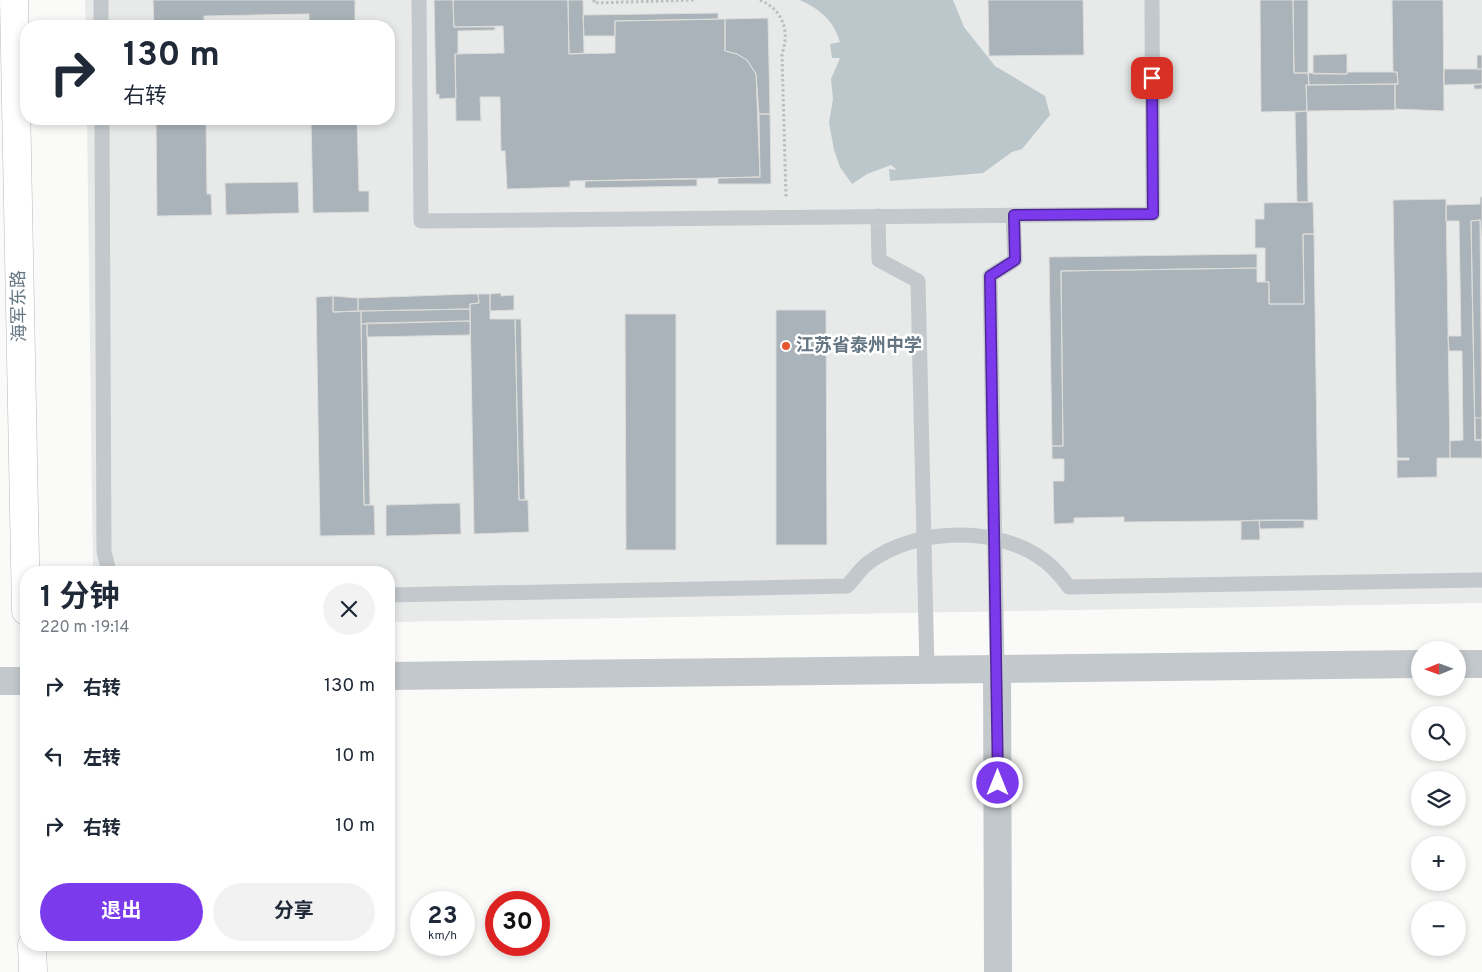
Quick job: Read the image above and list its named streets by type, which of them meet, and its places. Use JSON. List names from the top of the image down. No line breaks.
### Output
{"streets":{"main road":["海军东路"]},"places":["江苏省泰州中学"],"north":"left","page":{"turn":["130 m","右转"],"heading":["1 分钟","220 m · 19:14"],"map_buttons":["+","−"],"list":[{"name":"右转","value":"130 m"},{"name":"左转","value":"10 m"},{"name":"右转","value":"10 m"}],"buttons":["退出","分享"],"speed":"23 km/h","limit":"30"}}
